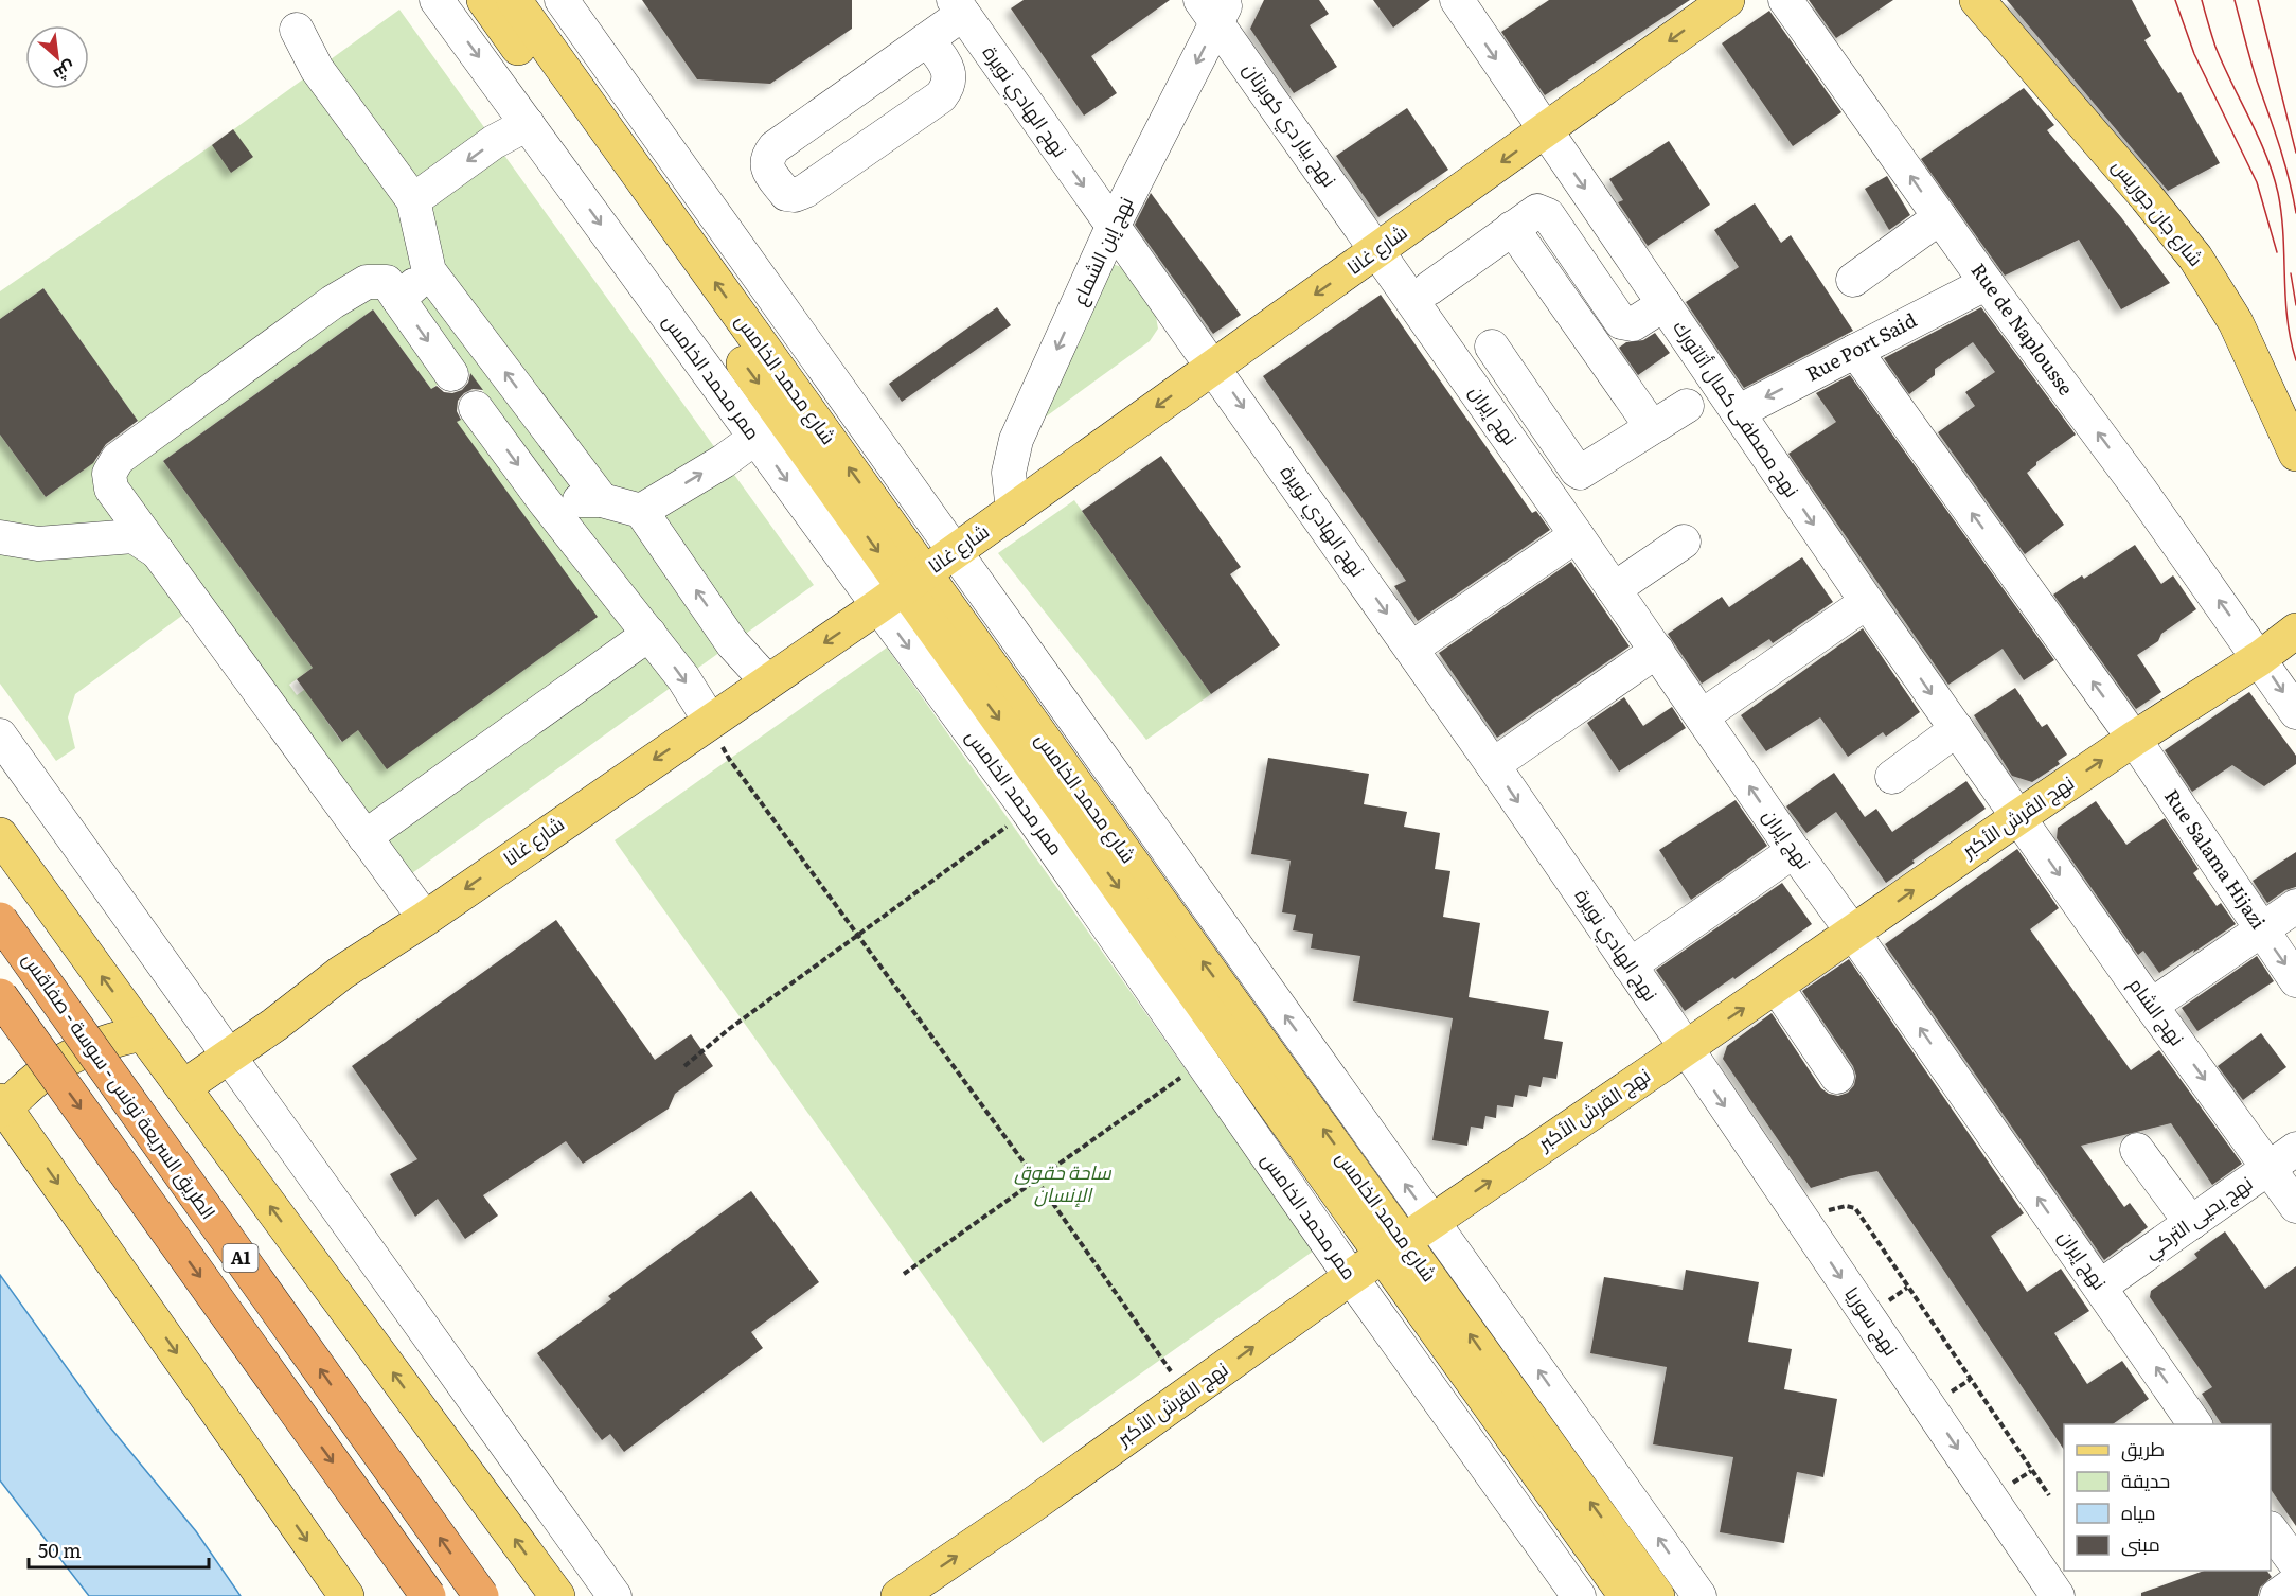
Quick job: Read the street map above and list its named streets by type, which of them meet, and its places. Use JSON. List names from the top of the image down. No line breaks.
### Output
{"streets":{"highway":["الطريق السريعة تونس - سوسة - صفاقس","A1"],"main road":["شارع جان جوريس","شارع غانا","شارع محمد الخامس","نهج القرش الأكبر"],"street":["نهج الهادي نويرة","نهج بيار دي كوبرتان","نهج إبن الشماع","Rue de Naplousse","Rue Port Said","ممر محمد الخامس","نهج مصطفى كمال أتاتورك","نهج إيران","Rue Salama Hijazi","نهج الشام","نهج يحيى التركي","نهج سوريا"]},"crossings":[["نهج الهادي نويرة","شارع غانا"],["نهج الهادي نويرة","نهج إبن الشماع"],["نهج الهادي نويرة","نهج القرش الأكبر"],["نهج الهادي نويرة","نهج سوريا"],["نهج بيار دي كوبرتان","شارع غانا"],["نهج بيار دي كوبرتان","نهج إبن الشماع"],["نهج بيار دي كوبرتان","نهج إيران"],["شارع غانا","نهج إبن الشماع"],["شارع غانا","ممر محمد الخامس"],["شارع غانا","شارع محمد الخامس"],["شارع غانا","نهج مصطفى كمال أتاتورك"],["شارع غانا","نهج إيران"],["Rue de Naplousse","Rue Port Said"],["Rue de Naplousse","نهج القرش الأكبر"],["Rue Port Said","نهج مصطفى كمال أتاتورك"],["Rue Port Said","Rue Salama Hijazi"],["ممر محمد الخامس","شارع محمد الخامس"],["ممر محمد الخامس","نهج القرش الأكبر"],["شارع محمد الخامس","نهج القرش الأكبر"],["نهج مصطفى كمال أتاتورك","نهج القرش الأكبر"],["نهج مصطفى كمال أتاتورك","نهج الشام"],["نهج إيران","نهج القرش الأكبر"],["نهج إيران","نهج يحيى التركي"],["نهج القرش الأكبر","Rue Salama Hijazi"],["نهج القرش الأكبر","نهج الشام"],["نهج القرش الأكبر","نهج سوريا"],["نهج الشام","نهج يحيى التركي"]],"one_way":["نهج الهادي نويرة","شارع غانا","نهج إبن الشماع","Rue de Naplousse","Rue Port Said","نهج مصطفى كمال أتاتورك","نهج إيران","نهج القرش الأكبر","نهج سوريا"],"parks":["ساحة حقوق الإنسان"],"legend":["طريق","حديقة","مياه","مبنى"],"scale_bar":"50 m","north":"bottom right"}
